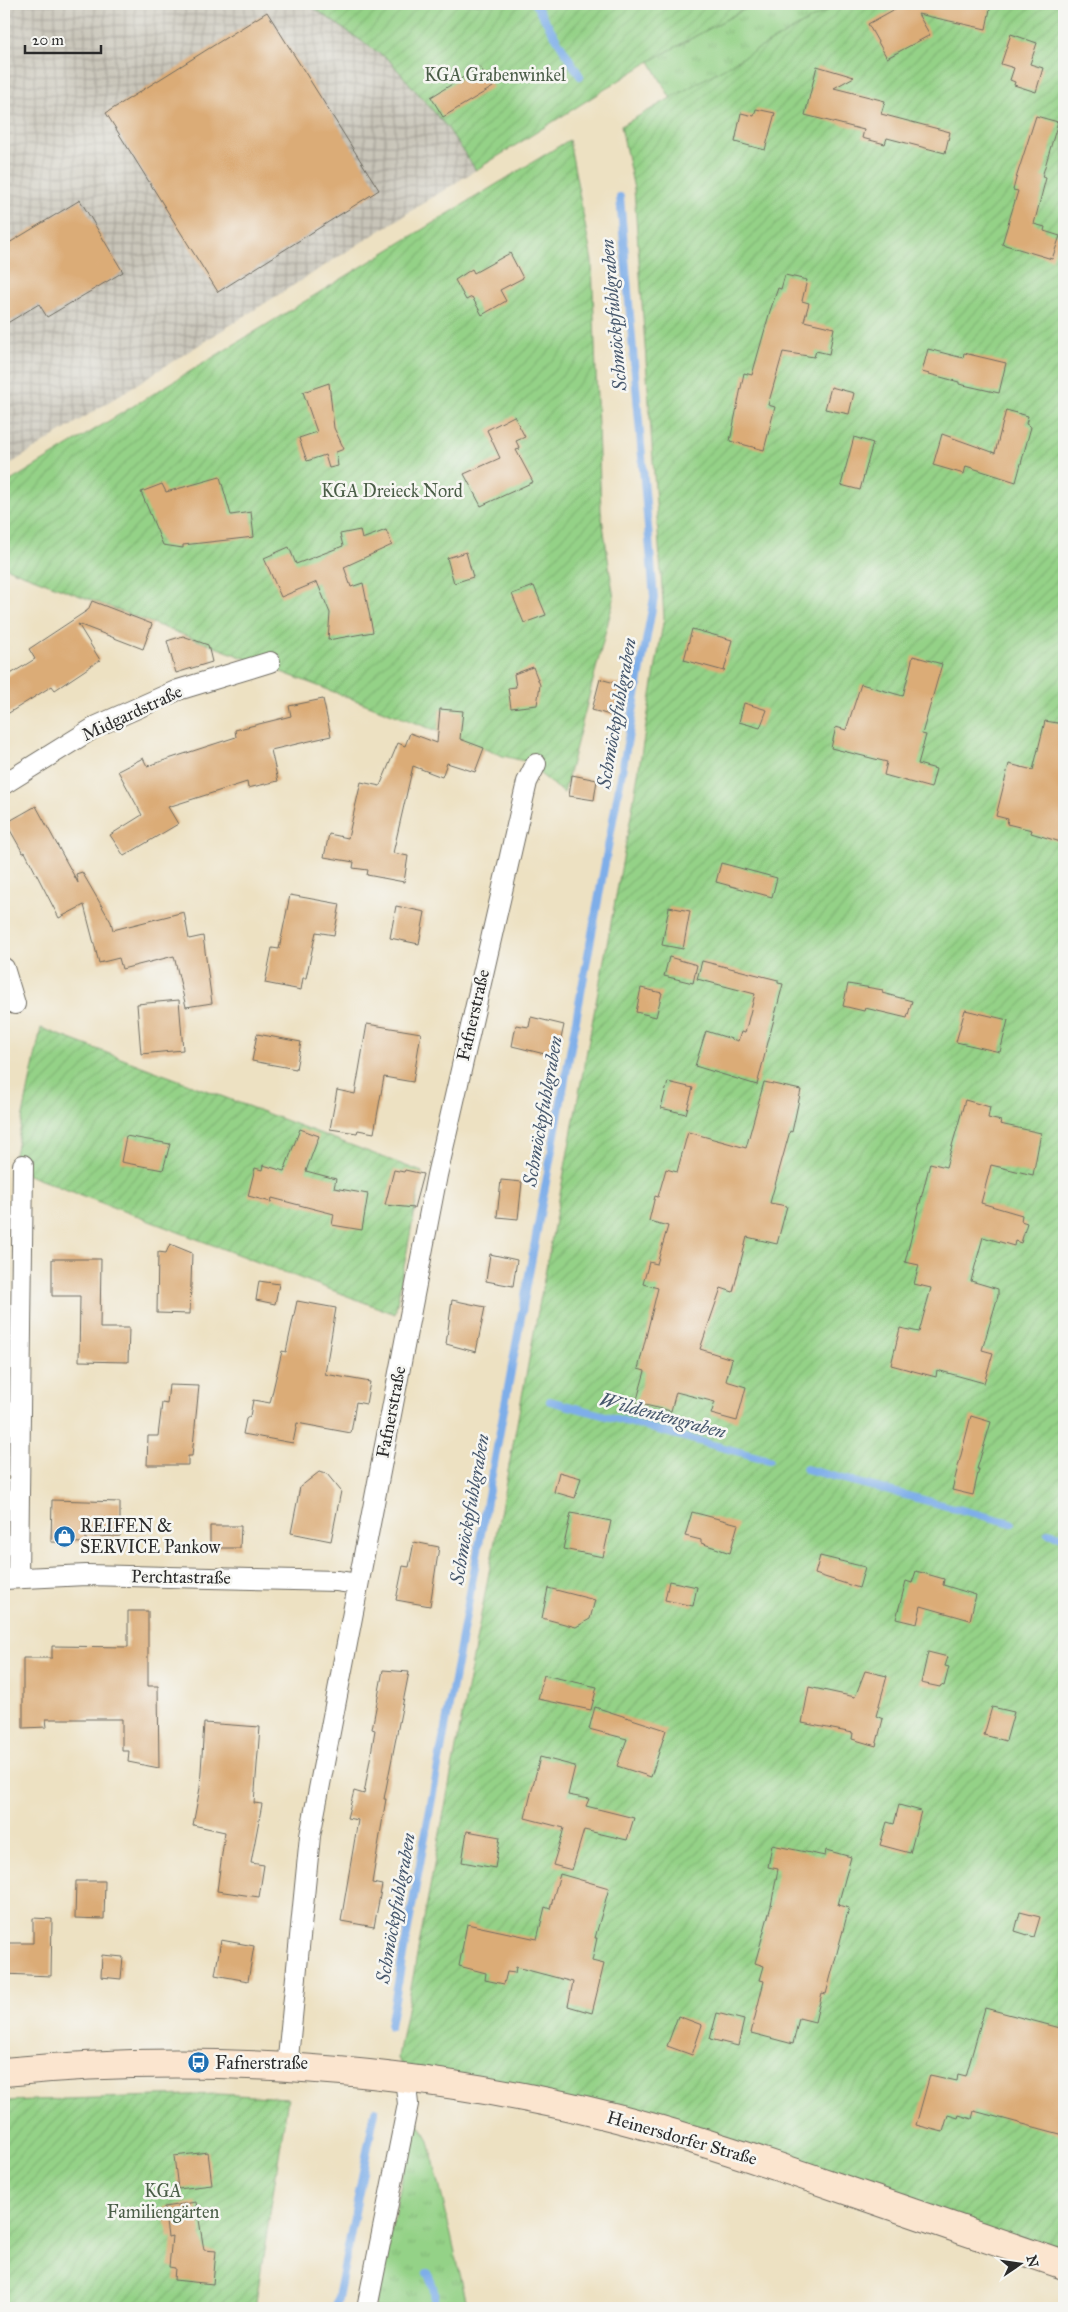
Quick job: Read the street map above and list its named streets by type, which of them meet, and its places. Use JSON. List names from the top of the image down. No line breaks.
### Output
{"streets":{"main road":["Heinersdorfer Straße"],"street":["Midgardstraße","Fafnerstraße","Perchtastraße"]},"crossings":[["Fafnerstraße","Perchtastraße"],["Fafnerstraße","Heinersdorfer Straße"]],"water":["Schmöckpfuhlgraben","Wildentengraben"],"parks":["KGA Grabenwinkel","KGA Dreieck Nord","KGA Familiengärten"],"places":{"shop":["REIFEN & SERVICE Pankow"],"bus stop":["Fafnerstraße"]},"scale_bar":"20 m","north":"right"}
